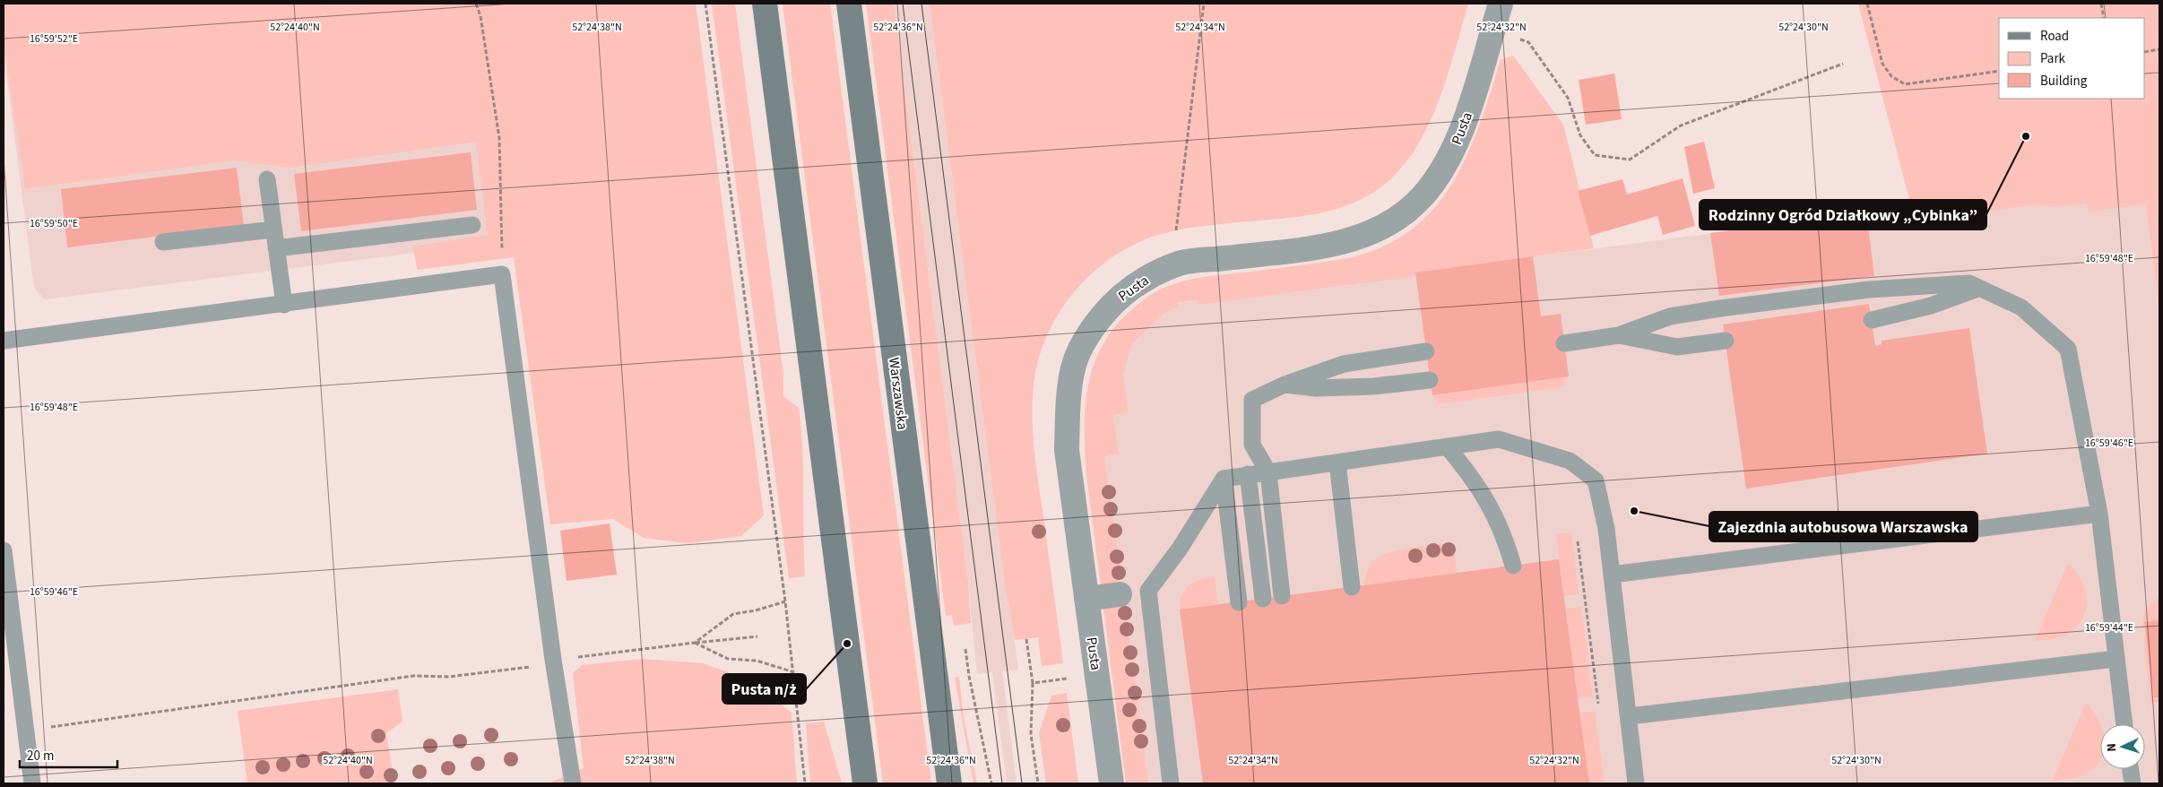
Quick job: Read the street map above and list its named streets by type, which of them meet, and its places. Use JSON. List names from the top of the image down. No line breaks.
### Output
{"streets":{"main road":["Warszawska"],"street":["Pusta"]},"places":["Rodzinny Ogród Działkowy „Cybinka”","Zajezdnia autobusowa Warszawska","Pusta n/ż"],"legend":["Road","Park","Building"],"scale_bar":"20 m","north":"left","coordinates":["52°24'40\"N","52°24'38\"N","52°24'36\"N","52°24'34\"N","52°24'32\"N","52°24'30\"N","16°59'52\"E","16°59'50\"E","16°59'48\"E","16°59'46\"E","16°59'44\"E"]}
